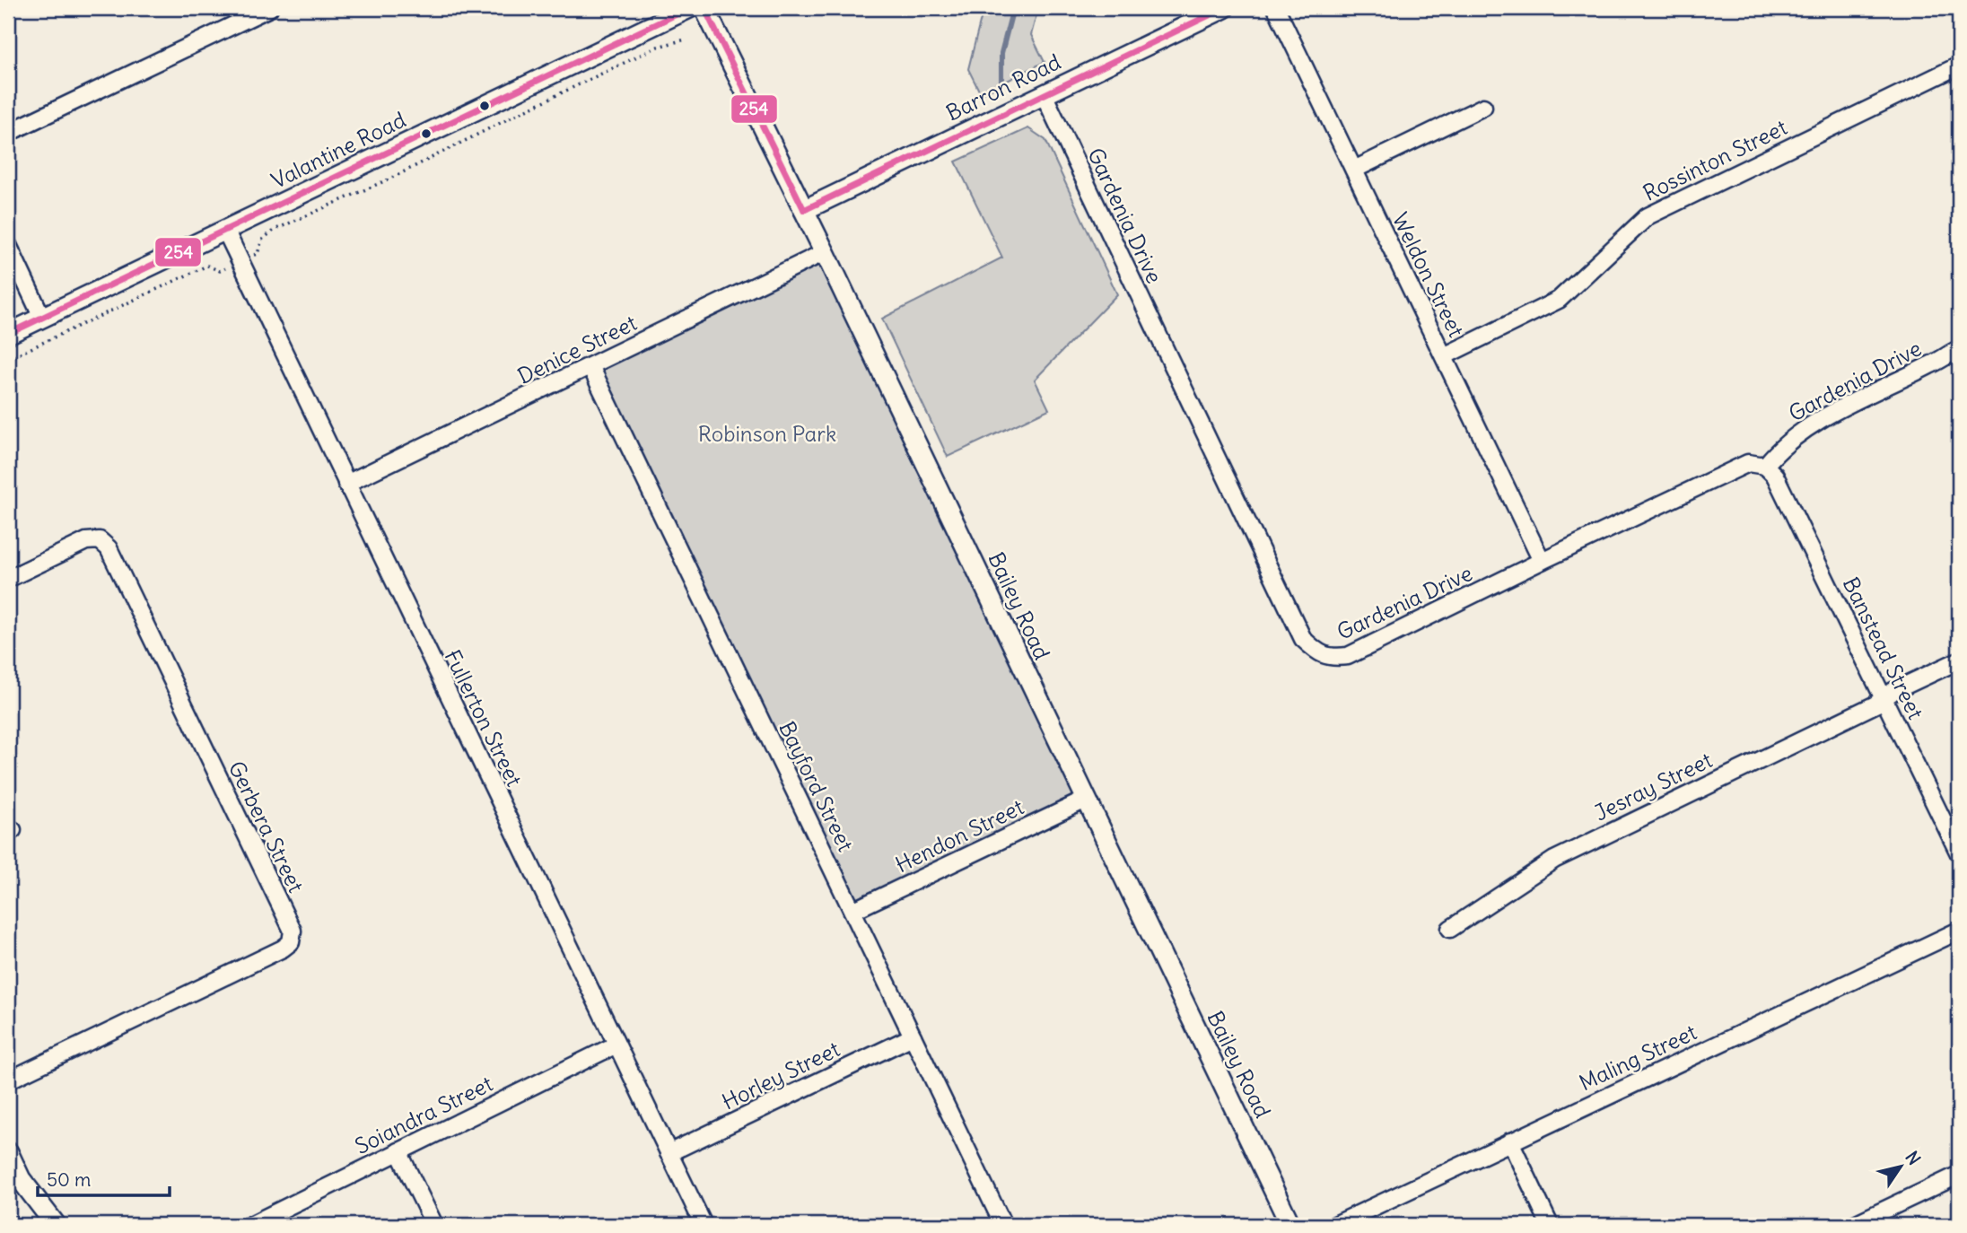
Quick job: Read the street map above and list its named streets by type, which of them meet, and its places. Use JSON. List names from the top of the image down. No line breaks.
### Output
{"streets":{"street":["Barron Road","Valantine Road","Rossinton Street","Gardenia Drive","Weldon Street","Denice Street","Bailey Road","Banstead Street","Fullerton Street","Bayford Street","Jesray Street","Gerbera Street","Hendon Street","Maling Street","Horley Street","Soiandra Street"]},"crossings":[["Barron Road","Gardenia Drive"],["Barron Road","Bailey Road"],["Valantine Road","Fullerton Street"],["Rossinton Street","Weldon Street"],["Gardenia Drive","Weldon Street"],["Gardenia Drive","Banstead Street"],["Denice Street","Bailey Road"],["Denice Street","Fullerton Street"],["Denice Street","Bayford Street"],["Bailey Road","Hendon Street"],["Banstead Street","Jesray Street"],["Fullerton Street","Horley Street"],["Fullerton Street","Soiandra Street"],["Bayford Street","Hendon Street"],["Bayford Street","Horley Street"]],"parks":["Robinson Park"],"lines":["transit line 254"],"scale_bar":"50 m","north":"top right"}
